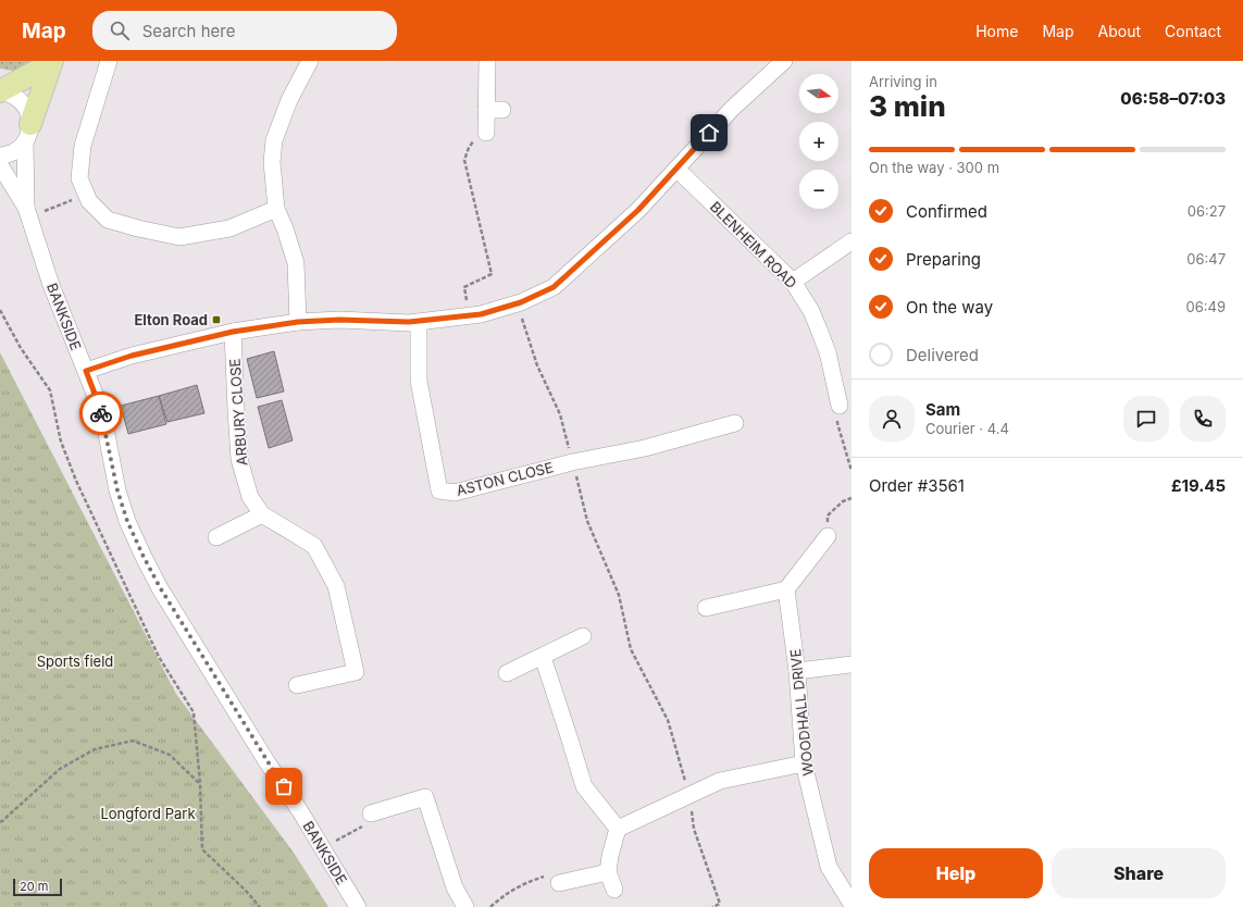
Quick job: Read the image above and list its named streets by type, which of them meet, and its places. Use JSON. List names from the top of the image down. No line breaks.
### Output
{"streets":{"street":["BLENHEIM ROAD","BANKSIDE","ARBURY CLOSE","ASTON CLOSE","WOODHALL DRIVE"]},"parks":["Sports field","Longford Park"],"places":{"transit":["Elton Road"]},"scale_bar":"20 m","north":"right","page":{"header":"Map","search":"Search here","nav":["Home","Map","About","Contact"],"heading":["3 min","Arriving in","06:58–07:03"],"panel":["Sam","Courier · 4.4","Order #3561","£19.45"],"map_buttons":["+","−"],"bar":"On the way · 300 m","list":[["Confirmed","06:27"],["Preparing","06:47"],["On the way","06:49"],"Delivered"],"buttons":["Help","Share"],"scale":"20 m"}}
